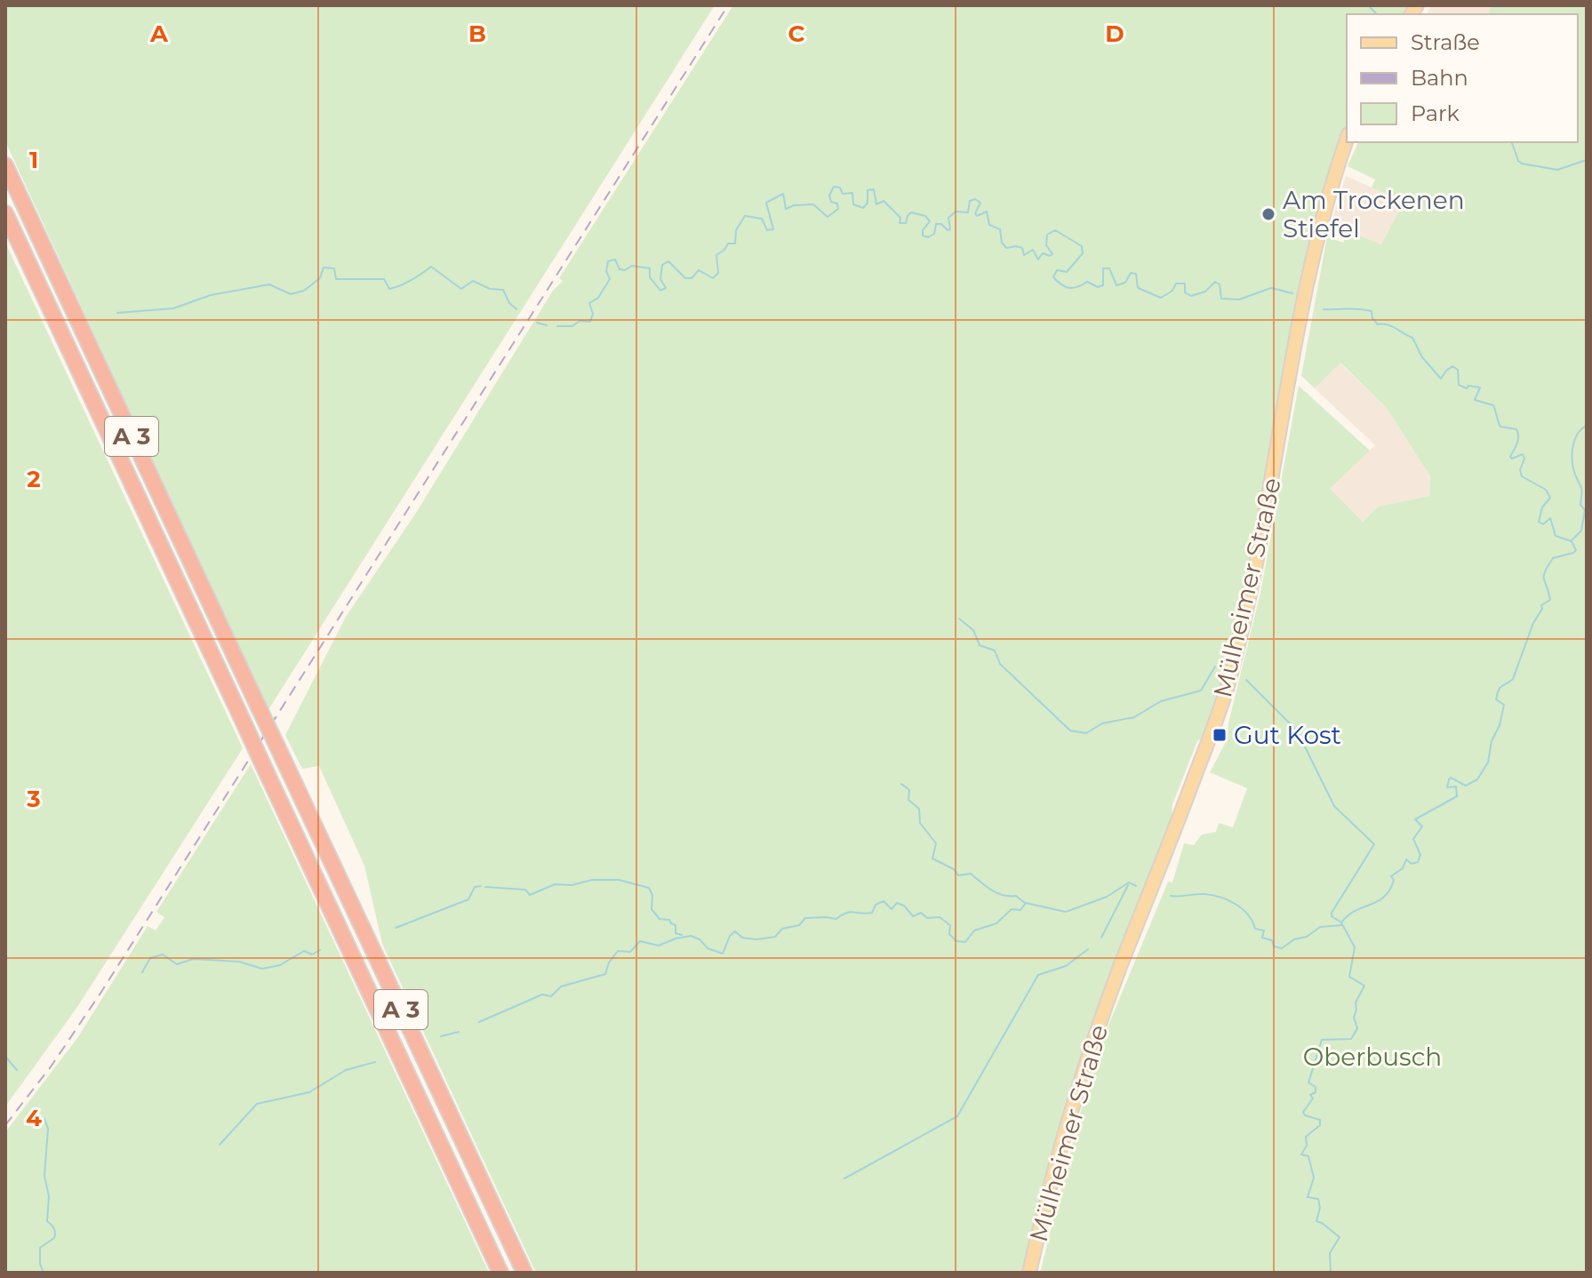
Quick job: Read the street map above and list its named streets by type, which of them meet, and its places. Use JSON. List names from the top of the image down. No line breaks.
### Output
{"streets":{"highway":["A 3"],"main road":["Mülheimer Straße"]},"parks":["Oberbusch"],"places":{"other":["Am Trockenen Stiefel"],"transit":["Gut Kost"]},"legend":["Straße","Bahn","Park"],"grid":{"columns":["A","B","C","D"],"rows":["1","2","3","4"]}}
